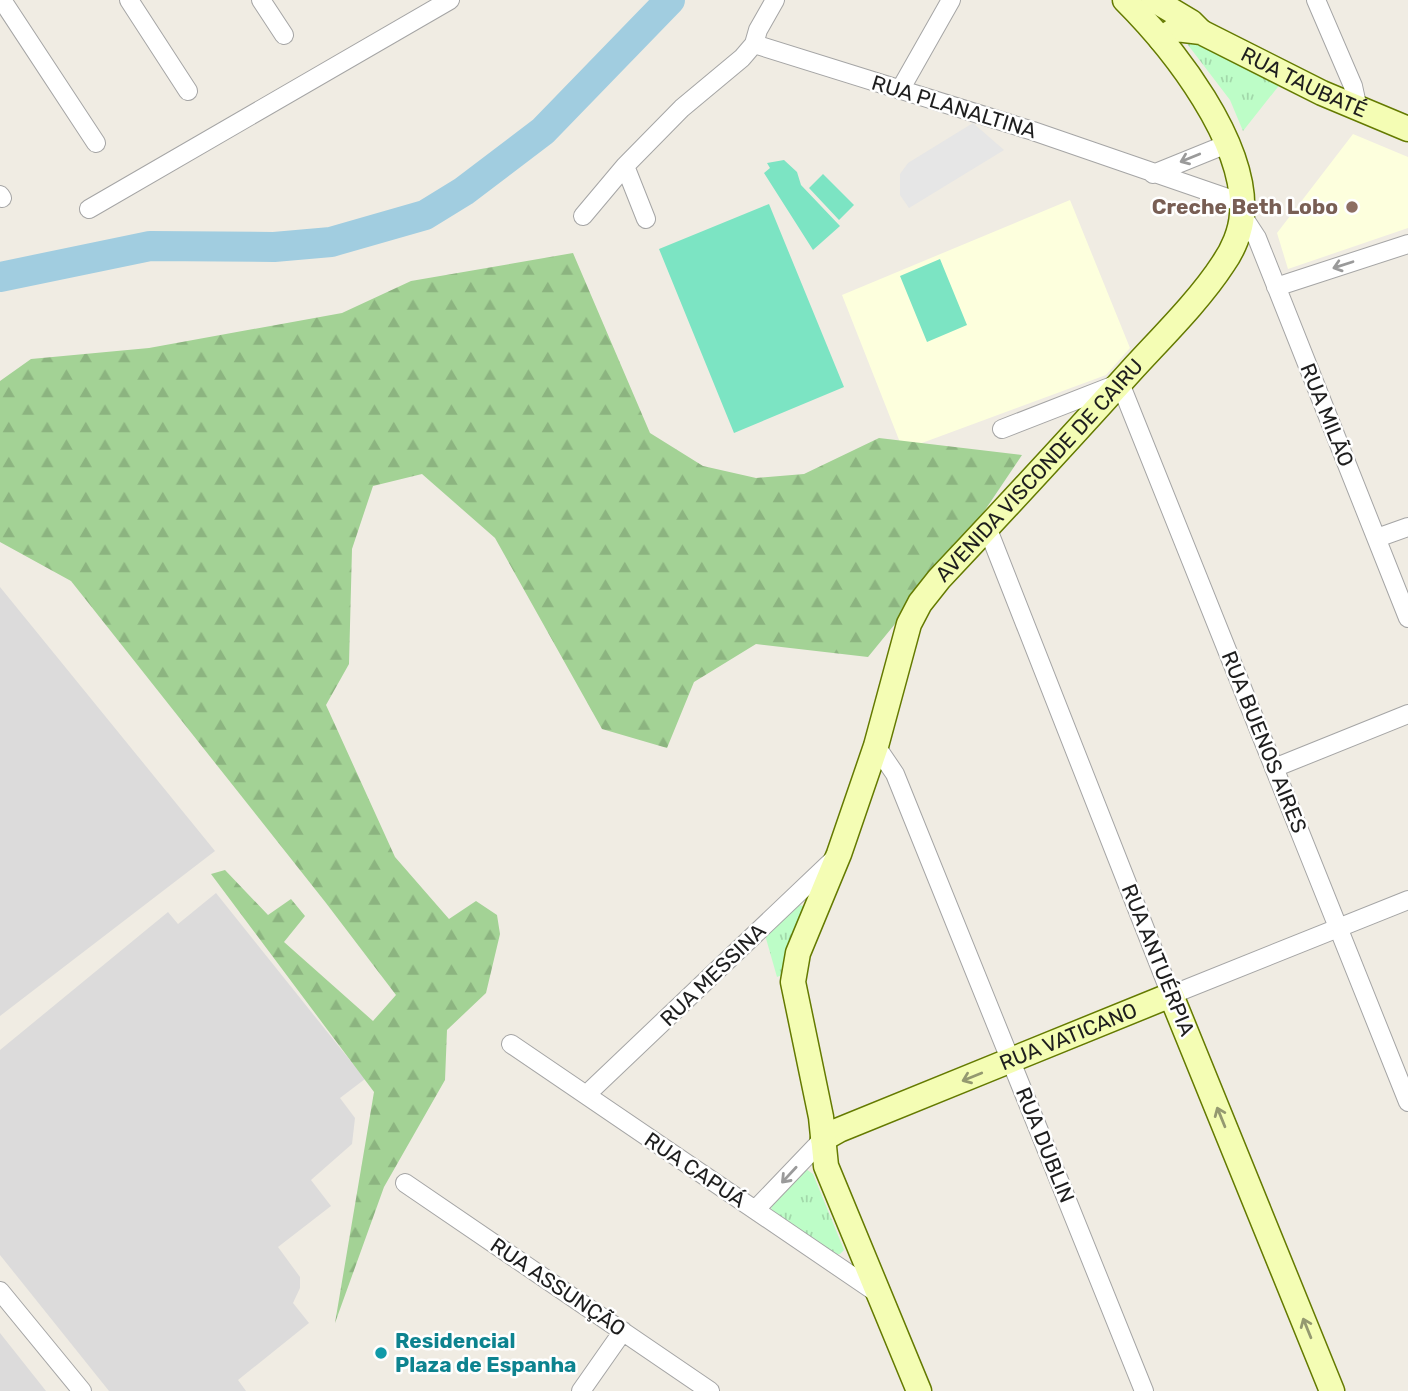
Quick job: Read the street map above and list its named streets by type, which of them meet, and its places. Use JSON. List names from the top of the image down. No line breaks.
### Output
{"streets":{"street":["RUA TAUBATÉ","RUA PLANALTINA","RUA MILÃO","AVENIDA VISCONDE DE CAIRU","RUA BUENOS AIRES","RUA ANTUÉRPIA","RUA MESSINA","RUA VATICANO","RUA DUBLIN","RUA CAPUÁ","RUA ASSUNÇÃO"]},"crossings":[["RUA PLANALTINA","RUA MILÃO"],["RUA PLANALTINA","AVENIDA VISCONDE DE CAIRU"],["RUA MILÃO","AVENIDA VISCONDE DE CAIRU"],["AVENIDA VISCONDE DE CAIRU","RUA BUENOS AIRES"],["AVENIDA VISCONDE DE CAIRU","RUA ANTUÉRPIA"],["AVENIDA VISCONDE DE CAIRU","RUA MESSINA"],["AVENIDA VISCONDE DE CAIRU","RUA VATICANO"],["AVENIDA VISCONDE DE CAIRU","RUA DUBLIN"],["RUA BUENOS AIRES","RUA VATICANO"],["RUA ANTUÉRPIA","RUA VATICANO"],["RUA MESSINA","RUA CAPUÁ"],["RUA VATICANO","RUA DUBLIN"],["RUA VATICANO","RUA CAPUÁ"]],"one_way":["RUA ANTUÉRPIA","RUA VATICANO"],"places":["Creche Beth Lobo","Residencial Plaza de Espanha"]}
